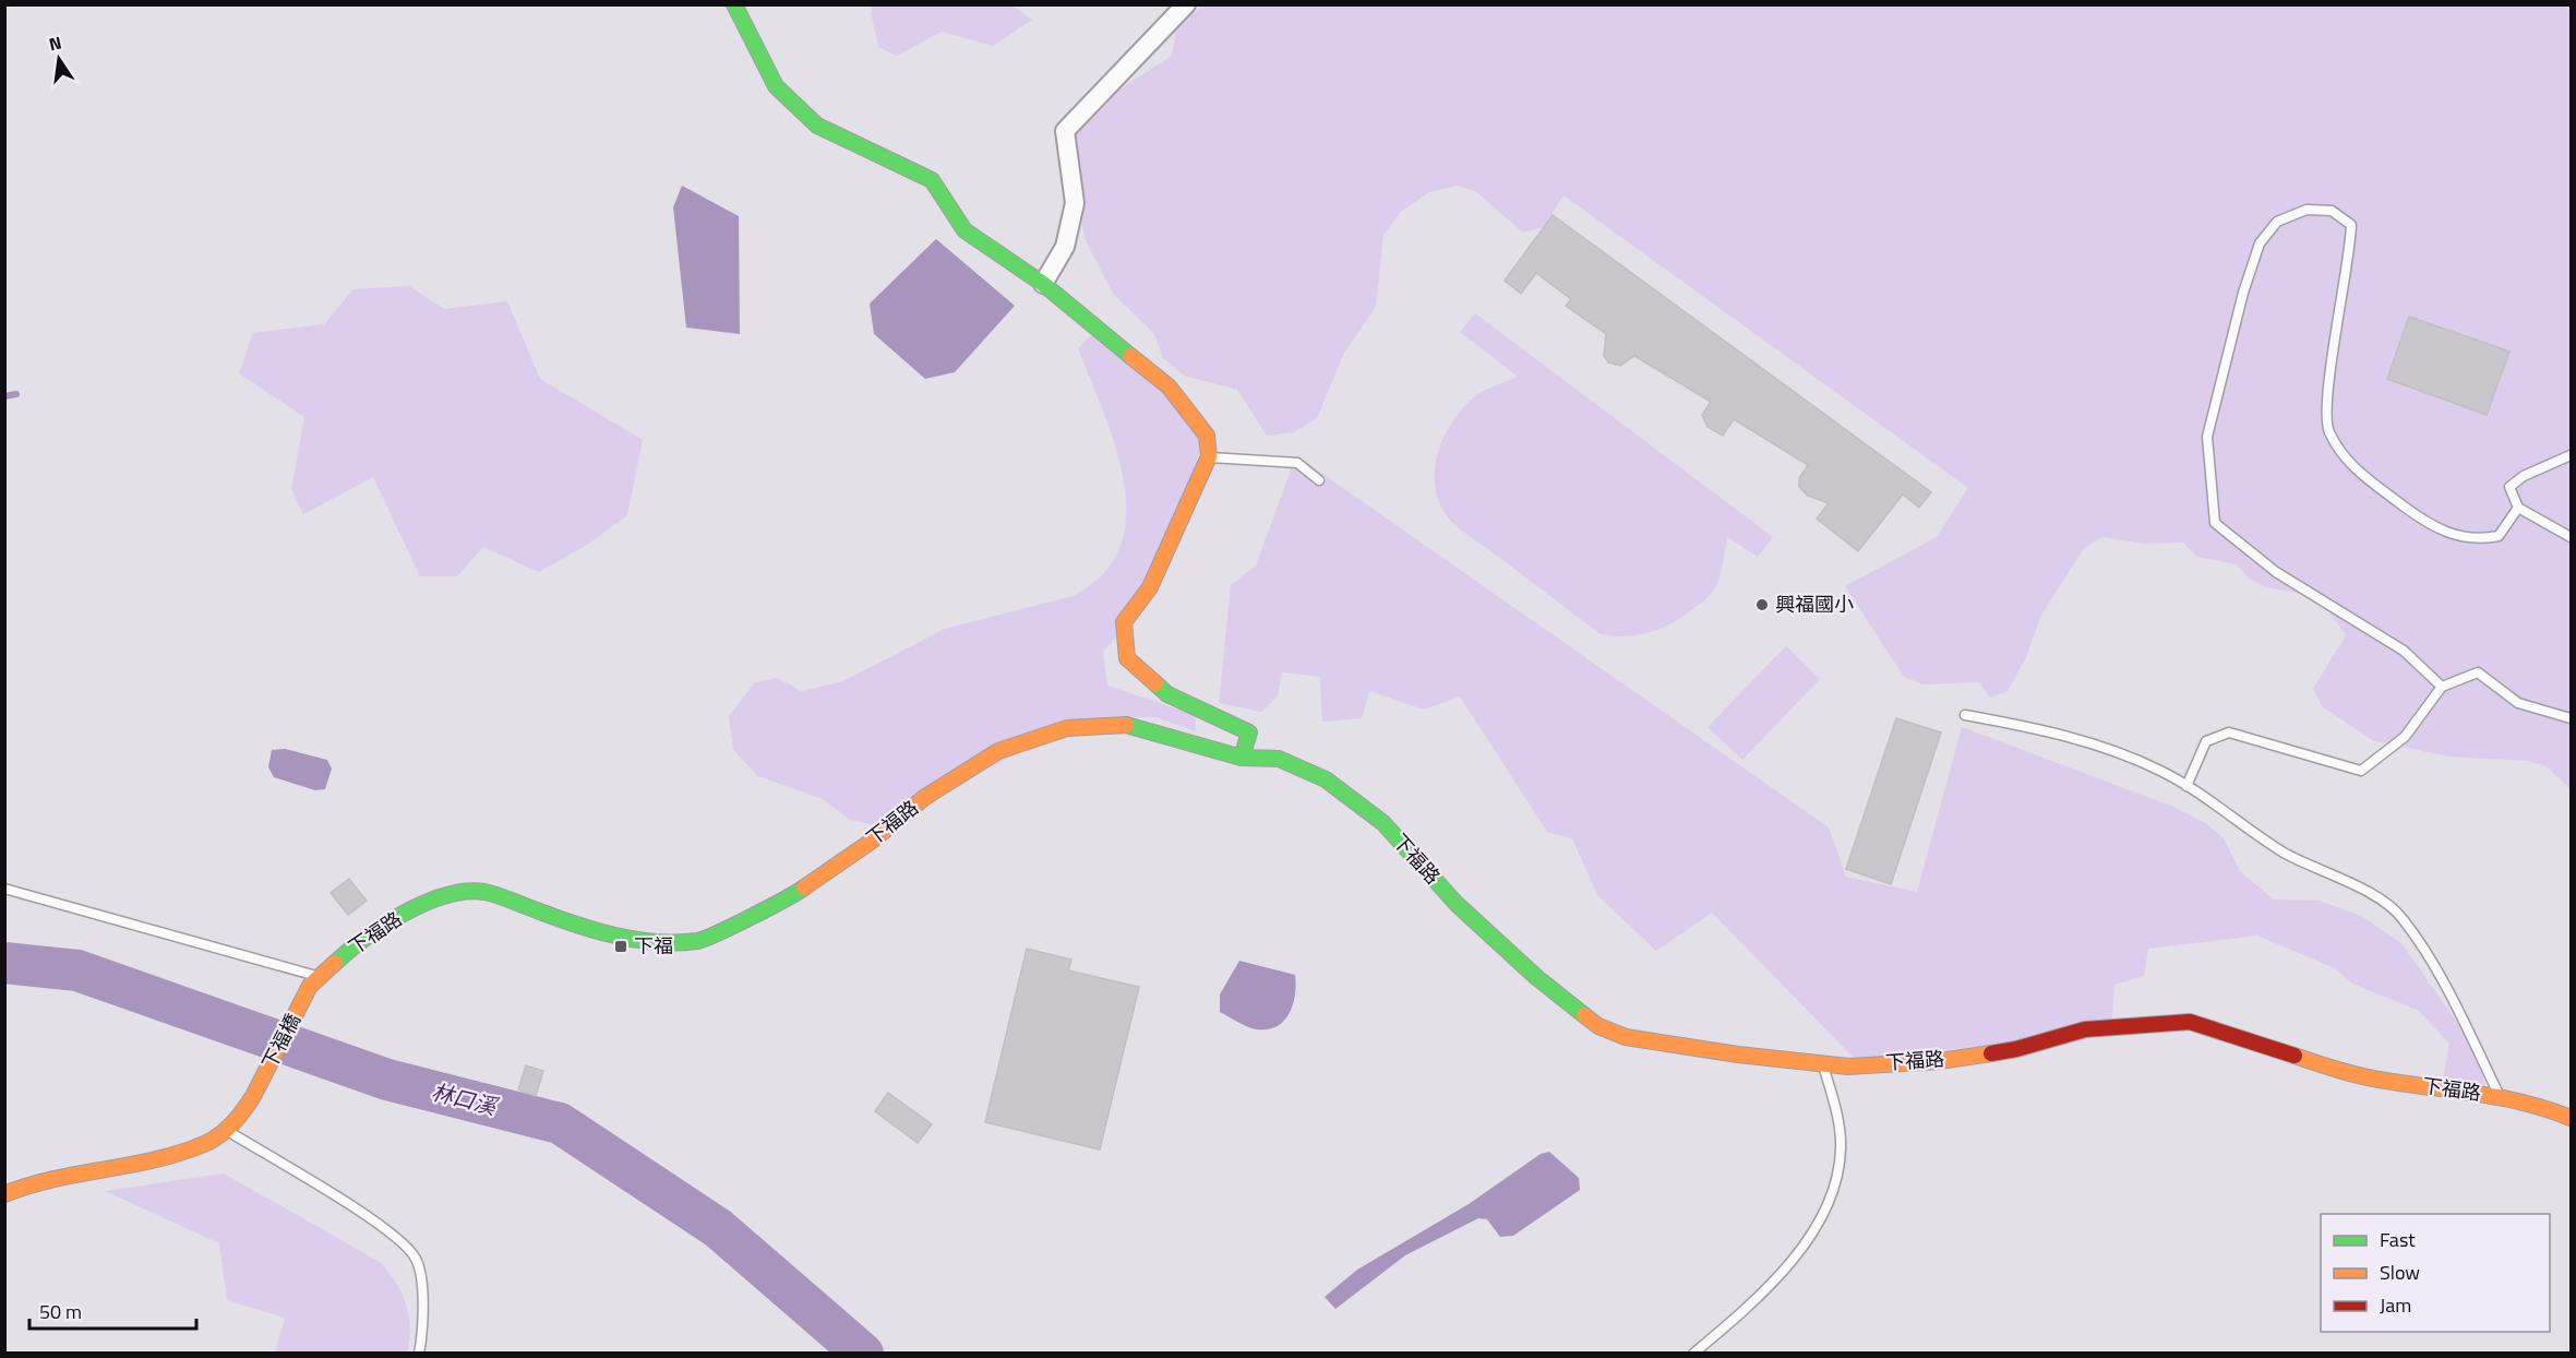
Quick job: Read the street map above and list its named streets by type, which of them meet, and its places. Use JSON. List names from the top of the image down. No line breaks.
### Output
{"streets":{"main road":["下福路","下福橋"]},"crossings":[["下福路","下福橋"]],"water":["林口溪"],"places":{"other":["興福國小"],"transit":["下福"]},"legend":["Fast","Slow","Jam"],"scale_bar":"50 m","north":"top"}
